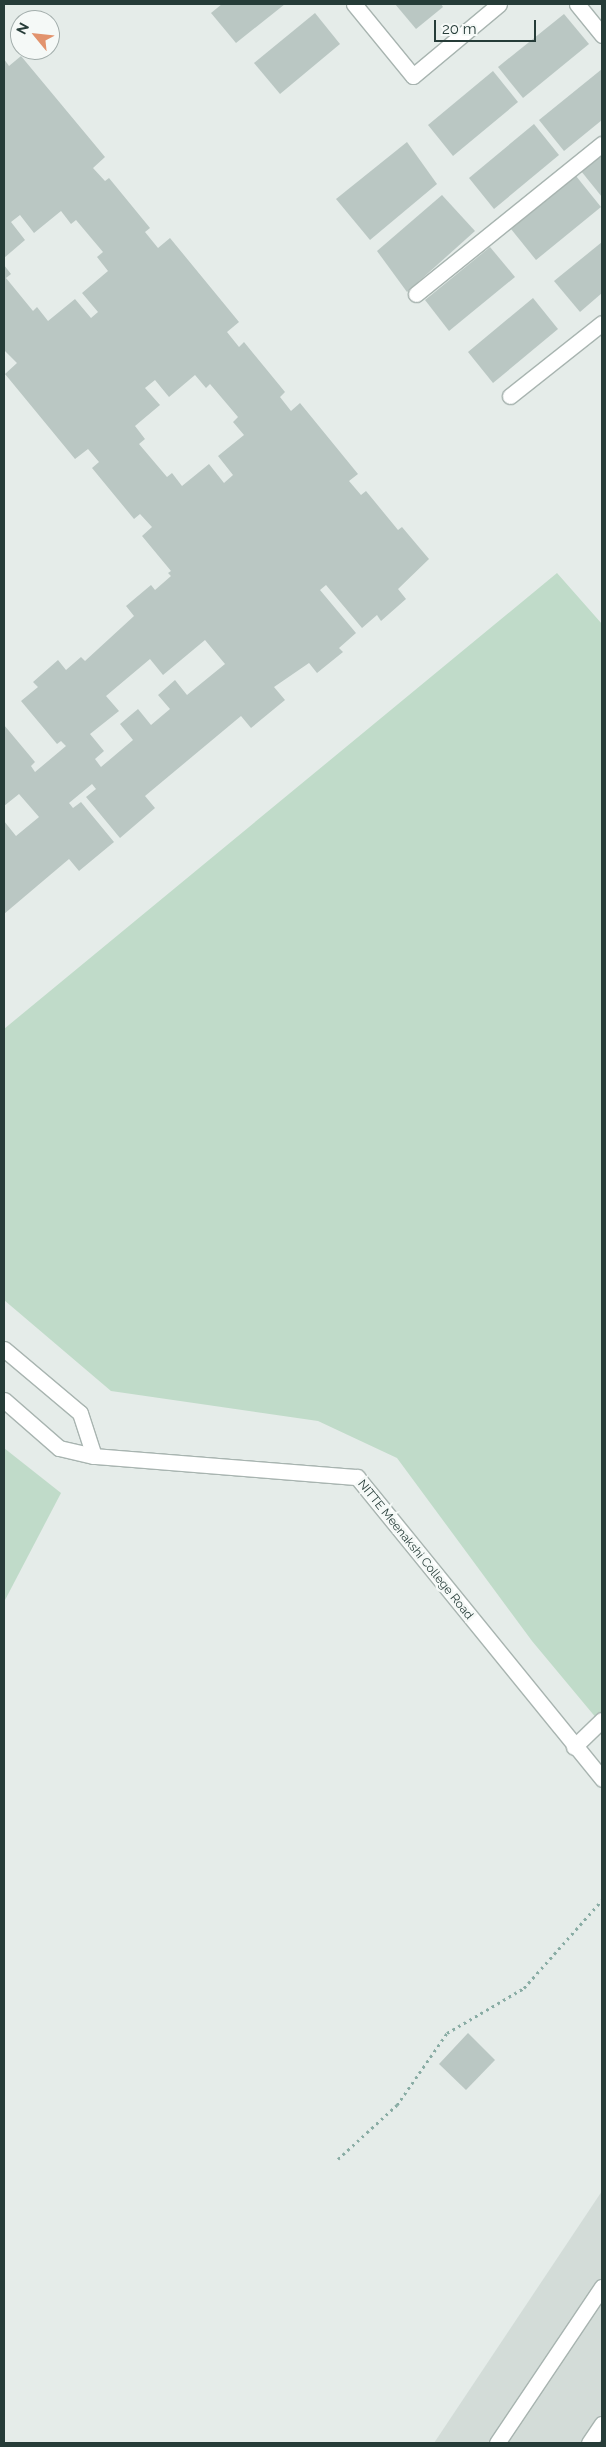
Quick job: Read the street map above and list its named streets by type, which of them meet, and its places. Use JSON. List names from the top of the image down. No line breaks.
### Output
{"streets":{"street":["NITTE Meenakshi College Road"]},"scale_bar":"20 m","north":"top left"}
